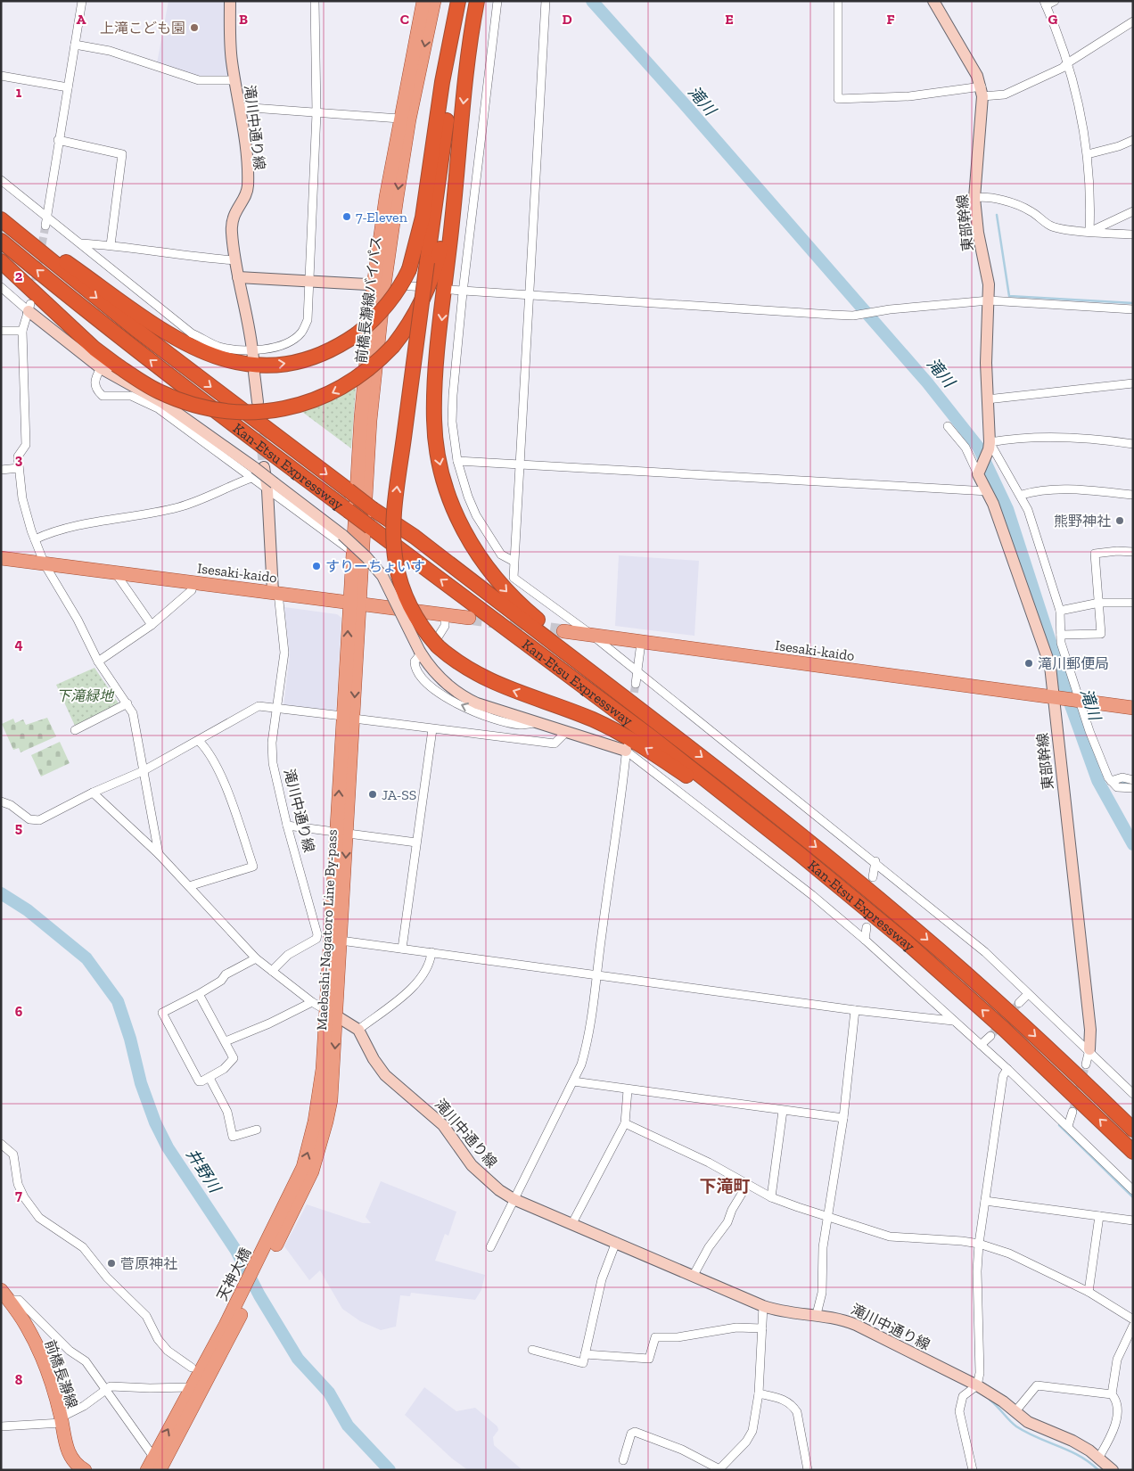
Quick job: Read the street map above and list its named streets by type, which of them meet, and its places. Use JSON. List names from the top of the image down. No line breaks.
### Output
{"streets":{"highway":["Kan-Etsu Expressway"],"main road":["前橋長瀞線バイパス","Isesaki-kaido","Maebashi-Nagatoro Line By-pass","天神大橋","前橋長瀞線"],"street":["滝川中通り線","東部幹線"]},"crossings":[["滝川中通り線","Isesaki-kaido"],["東部幹線","Isesaki-kaido"],["前橋長瀞線バイパス","Isesaki-kaido"],["前橋長瀞線バイパス","Maebashi-Nagatoro Line By-pass"],["Isesaki-kaido","Maebashi-Nagatoro Line By-pass"],["Maebashi-Nagatoro Line By-pass","天神大橋"]],"districts":["下滝町"],"water":["滝川","井野川"],"parks":["下滝緑地"],"places":["上滝こども園","7-Eleven","熊野神社","すりーちょいす","滝川郵便局","JA-SS","菅原神社"],"grid":{"columns":["A","B","C","D","E","F","G"],"rows":["1","2","3","4","5","6","7","8"]}}
